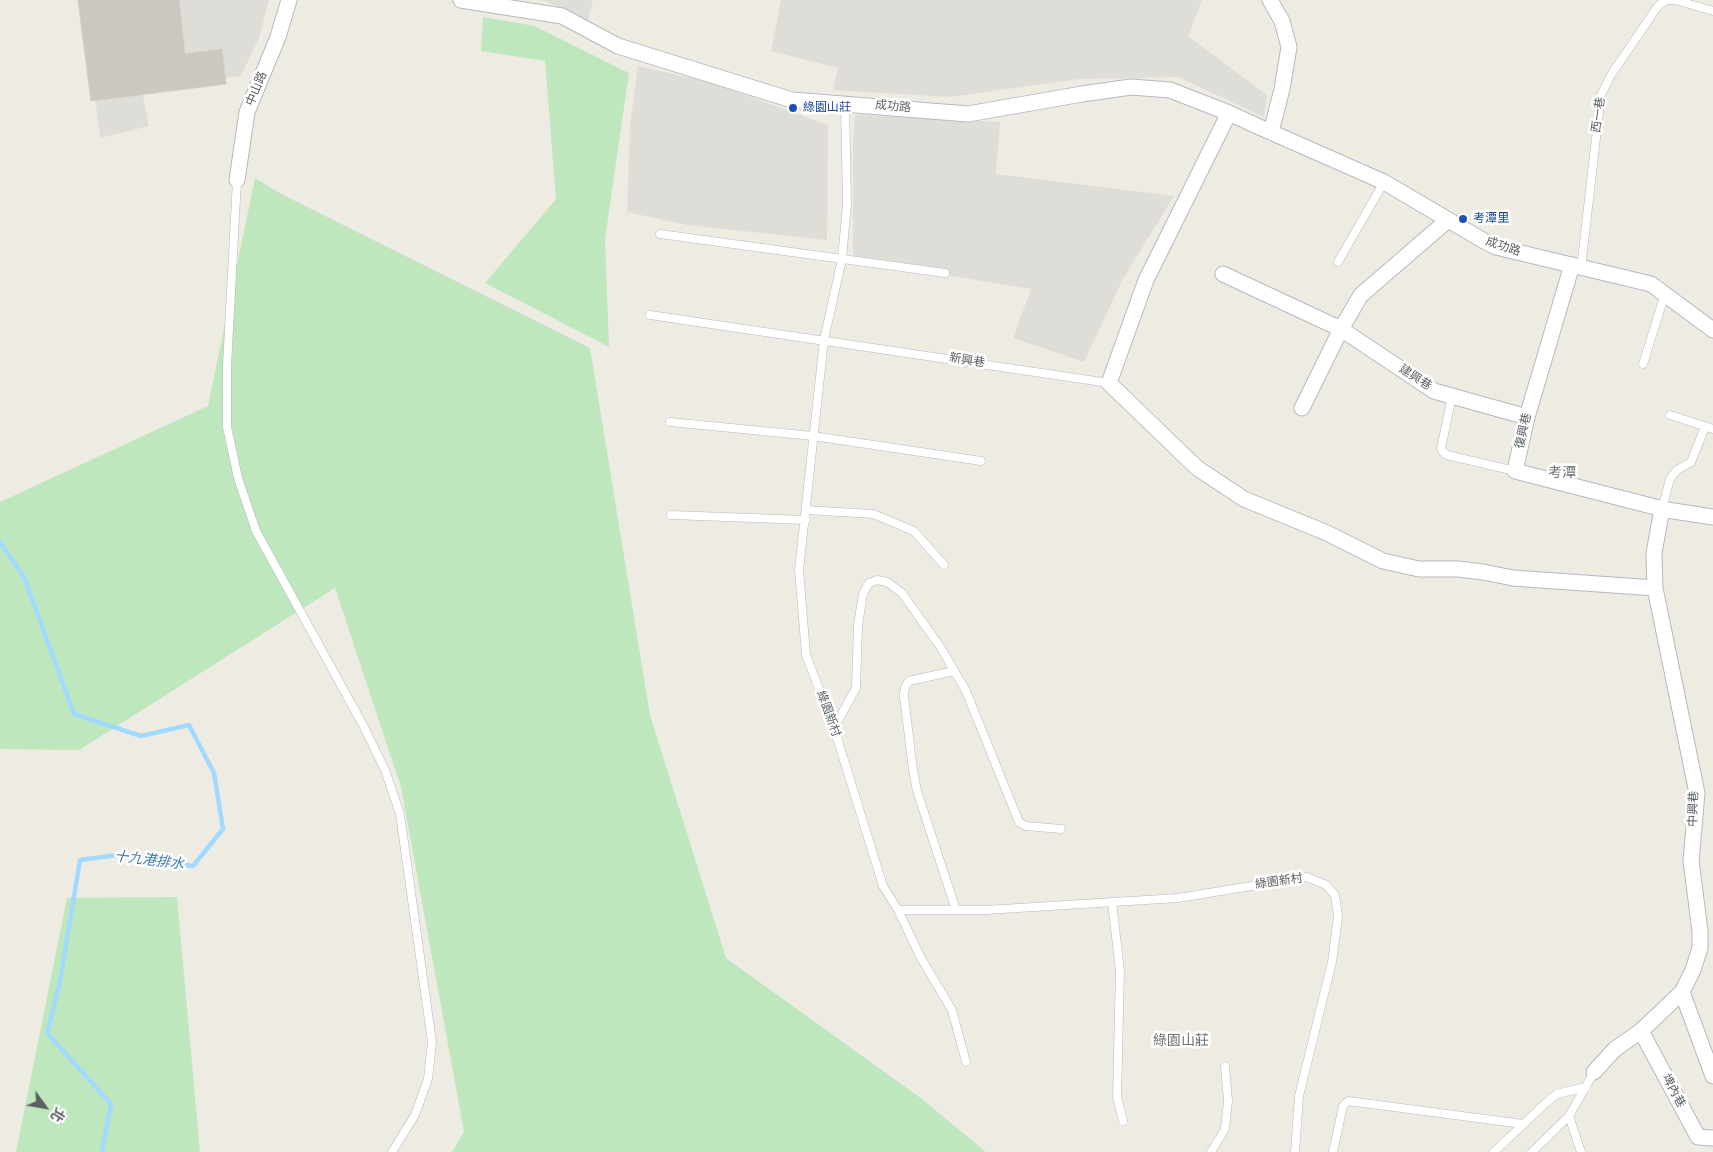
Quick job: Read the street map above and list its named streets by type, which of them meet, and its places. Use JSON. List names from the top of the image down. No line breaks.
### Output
{"streets":{"street":["中山路","成功路","建興巷","復興巷","中興巷","埤內巷"],"lane":["西一巷","新興巷","綠園新村"]},"crossings":[["成功路","西一巷"],["成功路","復興巷"],["西一巷","復興巷"],["建興巷","復興巷"],["中興巷","埤內巷"]],"districts":["考潭","綠園山莊"],"water":["十九港排水"],"places":["綠園山莊","考潭里"],"north":"bottom right"}
